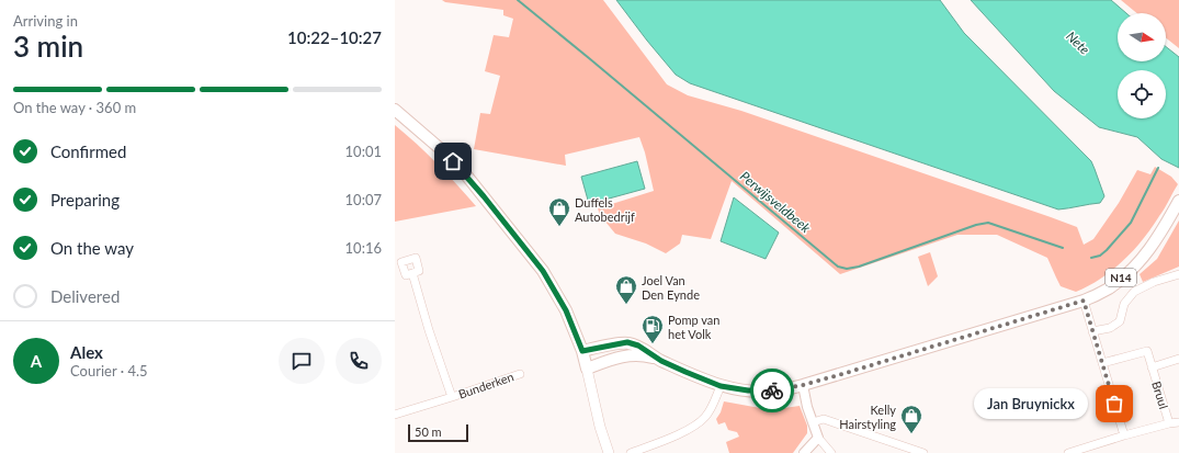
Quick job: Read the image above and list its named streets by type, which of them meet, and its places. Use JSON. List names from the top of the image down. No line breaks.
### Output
{"streets":{"main road":["N14"],"street":["Bunderken","Bruul"]},"water":["Nete","Perwijsveldbeek"],"places":{"shop":["Duffels Autobedrijf","Joel Van Den Eynde","Kelly Hairstyling"],"fuel station":["Pomp van het Volk"],"other":["Jan Bruynickx"]},"scale_bar":"50 m","north":"right","page":{"heading":["3 min","Arriving in","10:22–10:27"],"panel":["Alex","Courier · 4.5"],"bar":"On the way · 360 m","list":[["Confirmed","10:01"],["Preparing","10:07"],["On the way","10:16"],"Delivered"],"round":"A","bubble":"Jan Bruynickx","scale":"50 m"}}
